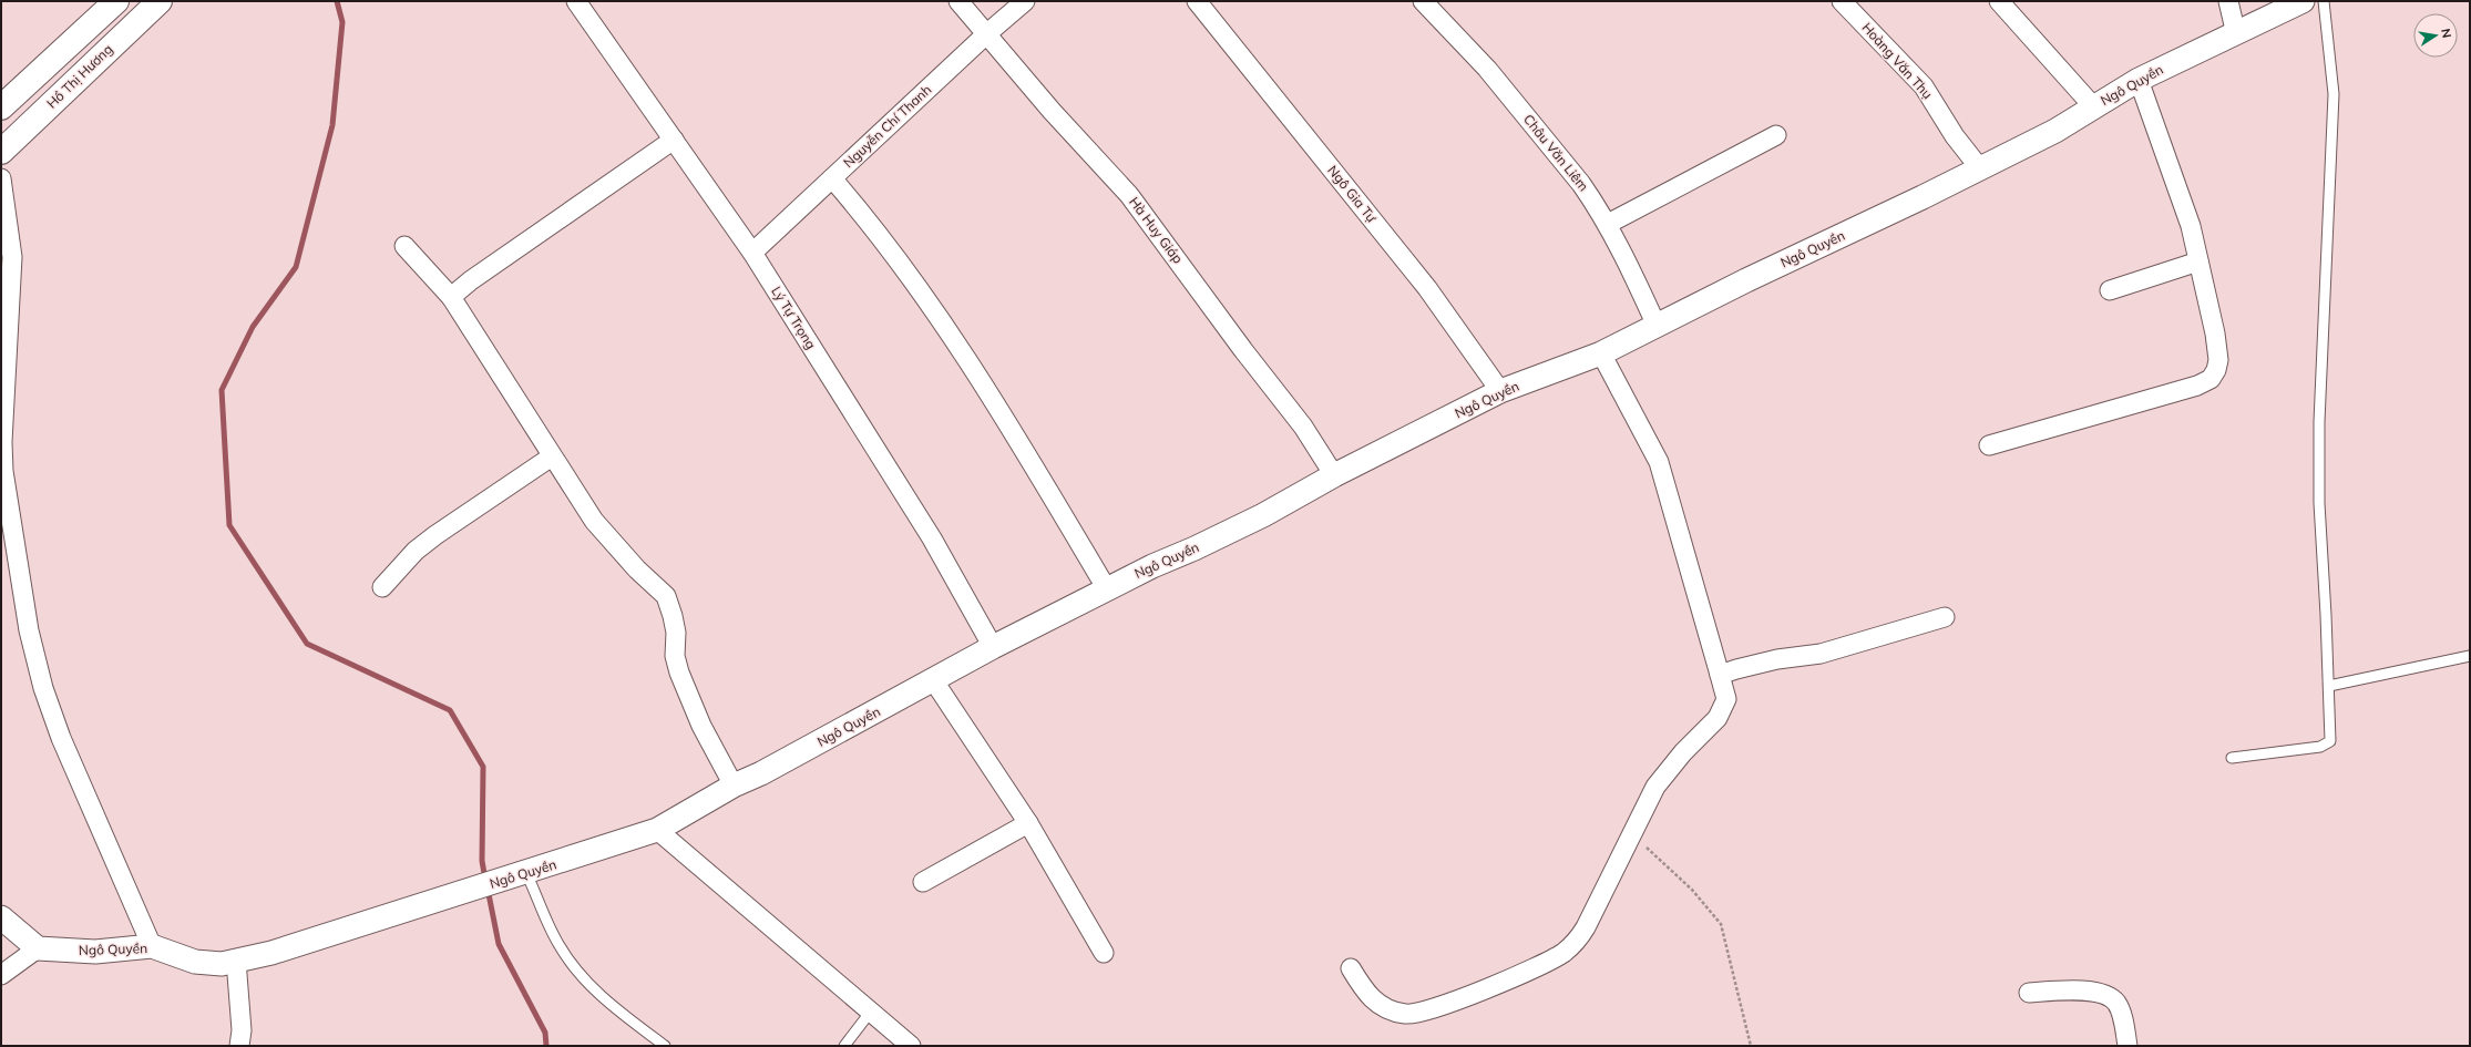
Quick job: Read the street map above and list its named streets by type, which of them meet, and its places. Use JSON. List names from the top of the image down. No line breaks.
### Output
{"streets":{"main road":["Hồ Thị Hương"],"street":["Hoàng Văn Thụ","Ngô Quyền","Nguyễn Chí Thanh","Châu Văn Liêm","Ngô Gia Tự","Hà Huy Giáp","Lý Tự Trọng"]},"crossings":[["Hoàng Văn Thụ","Ngô Quyền"],["Ngô Quyền","Châu Văn Liêm"],["Ngô Quyền","Ngô Gia Tự"],["Ngô Quyền","Hà Huy Giáp"],["Ngô Quyền","Lý Tự Trọng"],["Nguyễn Chí Thanh","Hà Huy Giáp"],["Nguyễn Chí Thanh","Lý Tự Trọng"]],"north":"right"}
